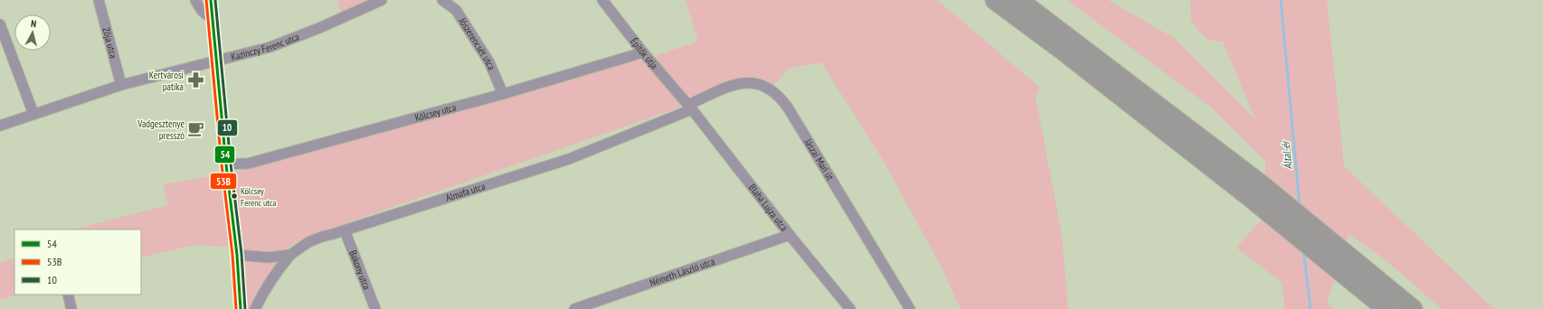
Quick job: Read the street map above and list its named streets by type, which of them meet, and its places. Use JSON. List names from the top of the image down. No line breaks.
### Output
{"streets":{"street":["Zója utca","Jószerencsét utca","Kazinczy Ferenc utca","Építők útja","Kölcsey utca","Jászai Mari út","Almafa utca","Blaha Lujza utca","Bakony utca","Németh László utca"]},"crossings":[["Zója utca","Kazinczy Ferenc utca"],["Jószerencsét utca","Kölcsey utca"],["Építők útja","Kölcsey utca"],["Építők útja","Jászai Mari út"],["Építők útja","Almafa utca"],["Építők útja","Blaha Lujza utca"],["Jászai Mari út","Almafa utca"],["Jászai Mari út","Blaha Lujza utca"],["Almafa utca","Blaha Lujza utca"],["Almafa utca","Bakony utca"],["Blaha Lujza utca","Németh László utca"]],"water":["Által-ér"],"places":{"pharmacy":["Kertvárosi patika"],"cafe":["Vadgesztenye presszó"],"other":["Kölcsey Ferenc utca"]},"lines":["transit line 54","transit line 53B","transit line 10"],"legend":["54","53B","10"],"north":"top"}
